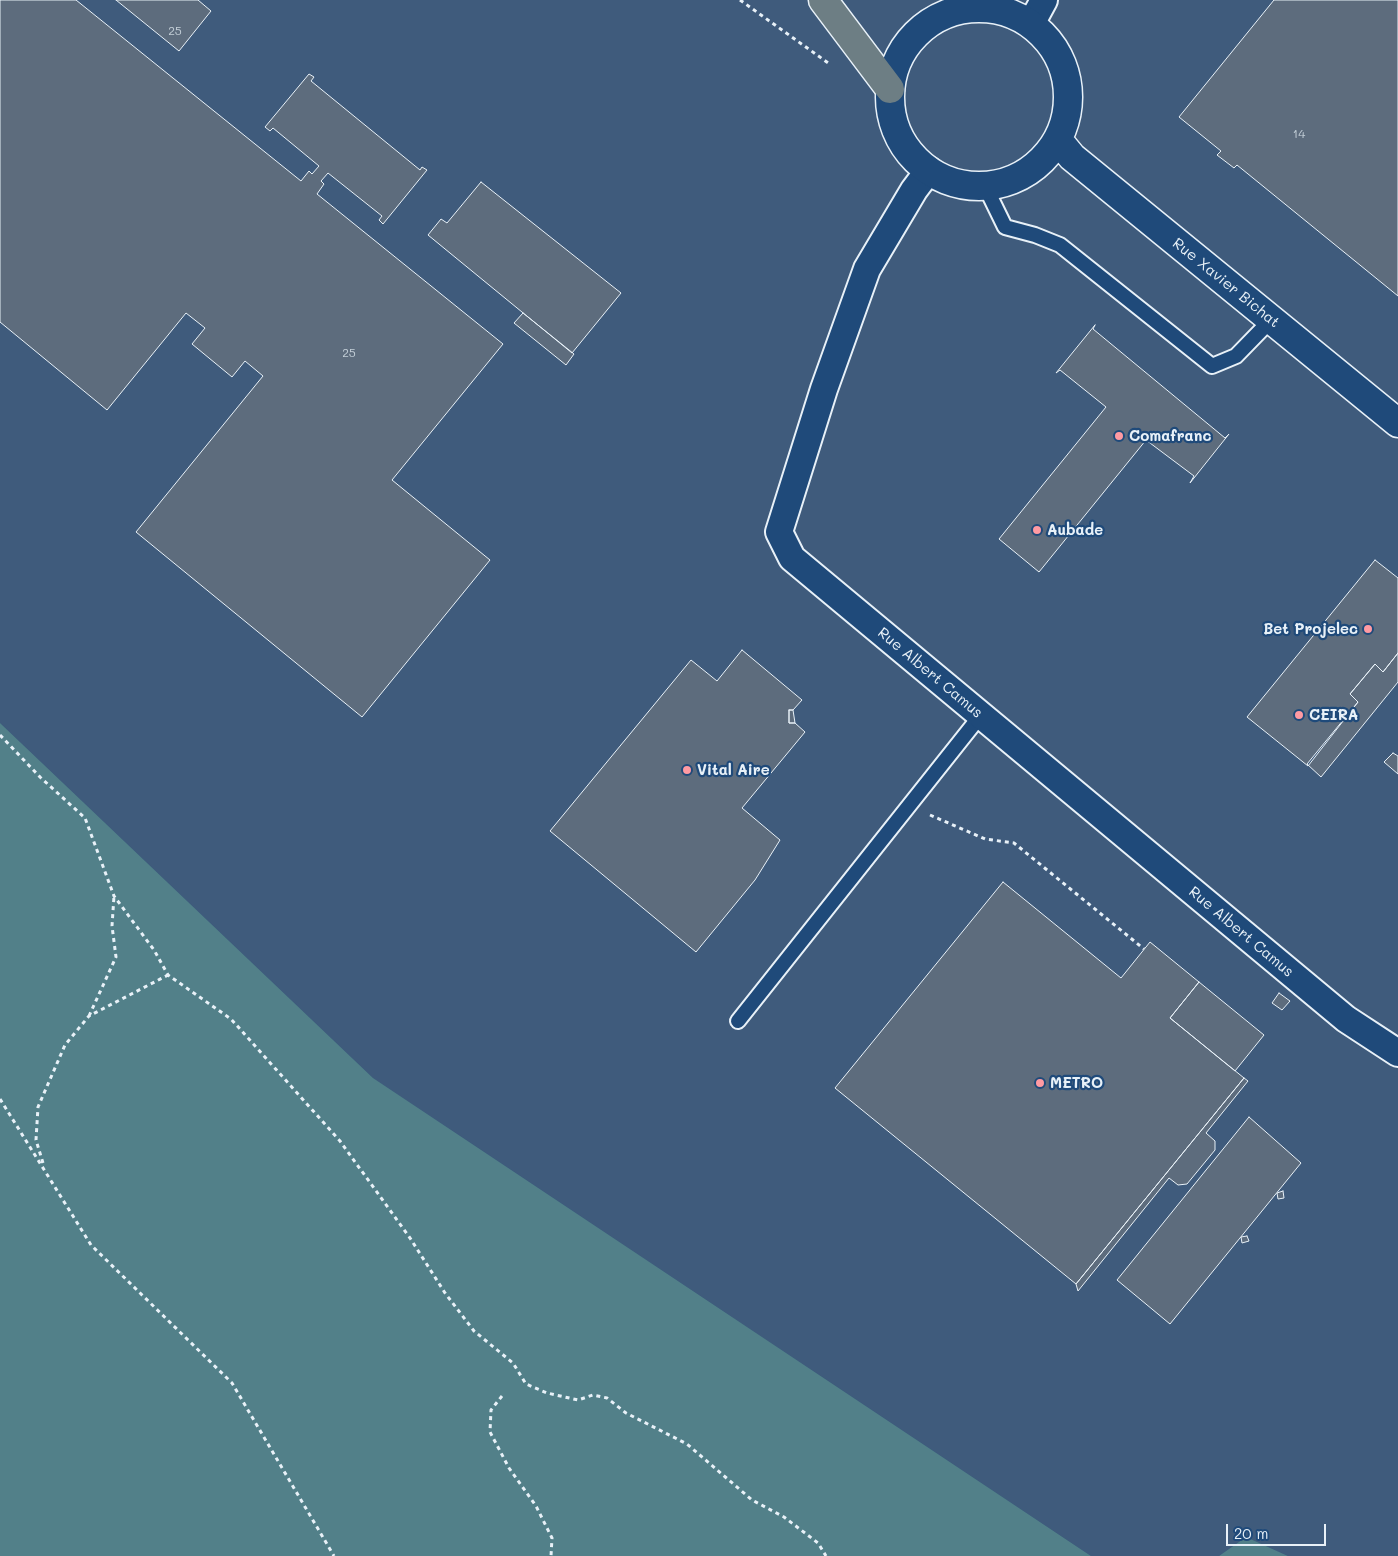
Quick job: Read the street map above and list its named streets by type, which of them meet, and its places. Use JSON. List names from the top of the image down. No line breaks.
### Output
{"streets":{"main road":["Rue Xavier Bichat"],"street":["Rue Albert Camus"]},"crossings":[["Rue Xavier Bichat","Rue Albert Camus"]],"places":["Comafranc","Aubade","Bet Projelec","CEIRA","Vital Aire","METRO"],"house_numbers":["25","14","25"],"scale_bar":"20 m"}
